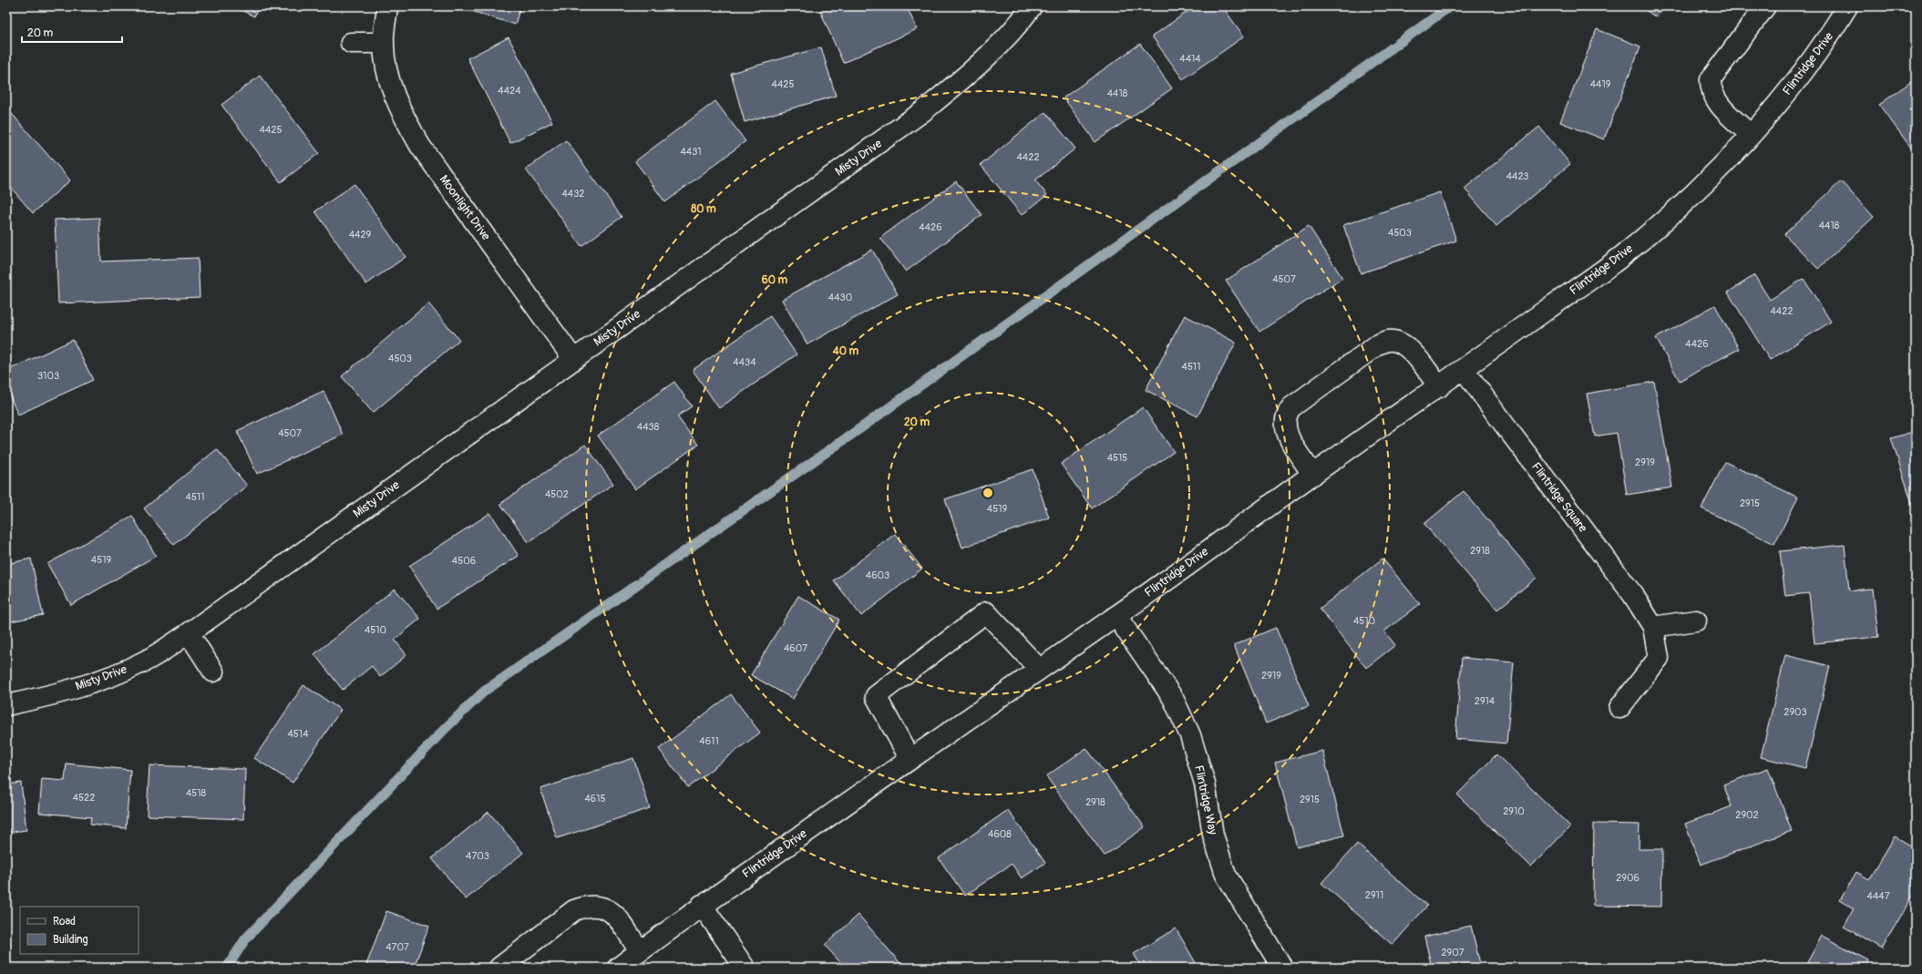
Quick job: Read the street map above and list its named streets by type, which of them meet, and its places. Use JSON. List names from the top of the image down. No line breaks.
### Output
{"streets":{"street":["Flintridge Drive","Misty Drive","Moonlight Drive","Flintridge Square","Flintridge Way"]},"crossings":[["Flintridge Drive","Flintridge Square"],["Flintridge Drive","Flintridge Way"],["Misty Drive","Moonlight Drive"]],"house_numbers":["4414","4425","4419","4424","4418","4425","4431","4422","4423","4432","4418","4426","4503","4429","4507","4430","4422","4426","4503","4434","4511","3103","4438","4507","4515","2919","4502","4511","2915","4519","2918","4519","4506","4603","4510","4510","4607","2919","2914","2903","4514","4611","4518","4522","4615","2915","2918","2910","2902","4608","4703","2906","2911","4447","4707","2907"],"legend":["Road","Building"],"scale_bar":"20 m","rings":["80 m","60 m","40 m","20 m"]}
